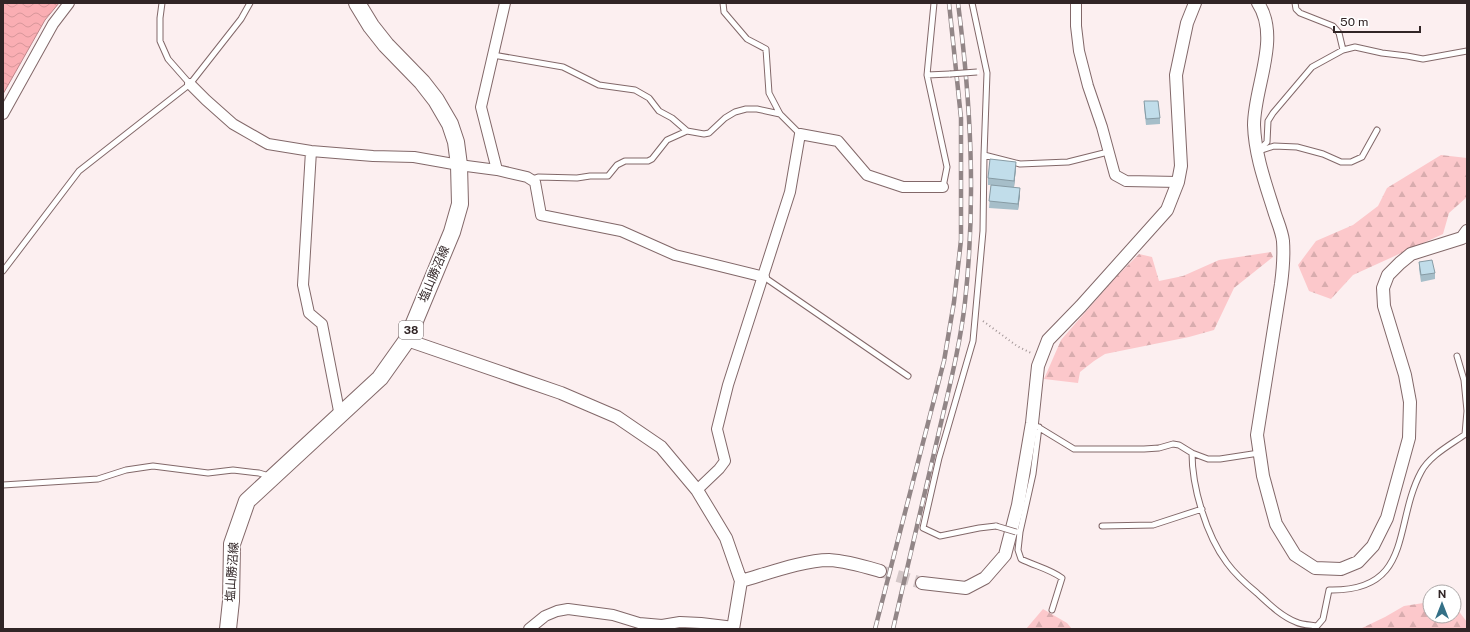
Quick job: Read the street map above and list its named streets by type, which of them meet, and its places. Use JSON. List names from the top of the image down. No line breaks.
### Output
{"streets":{"main road":["塩山勝沼線","38"]},"scale_bar":"50 m","north":"top"}
